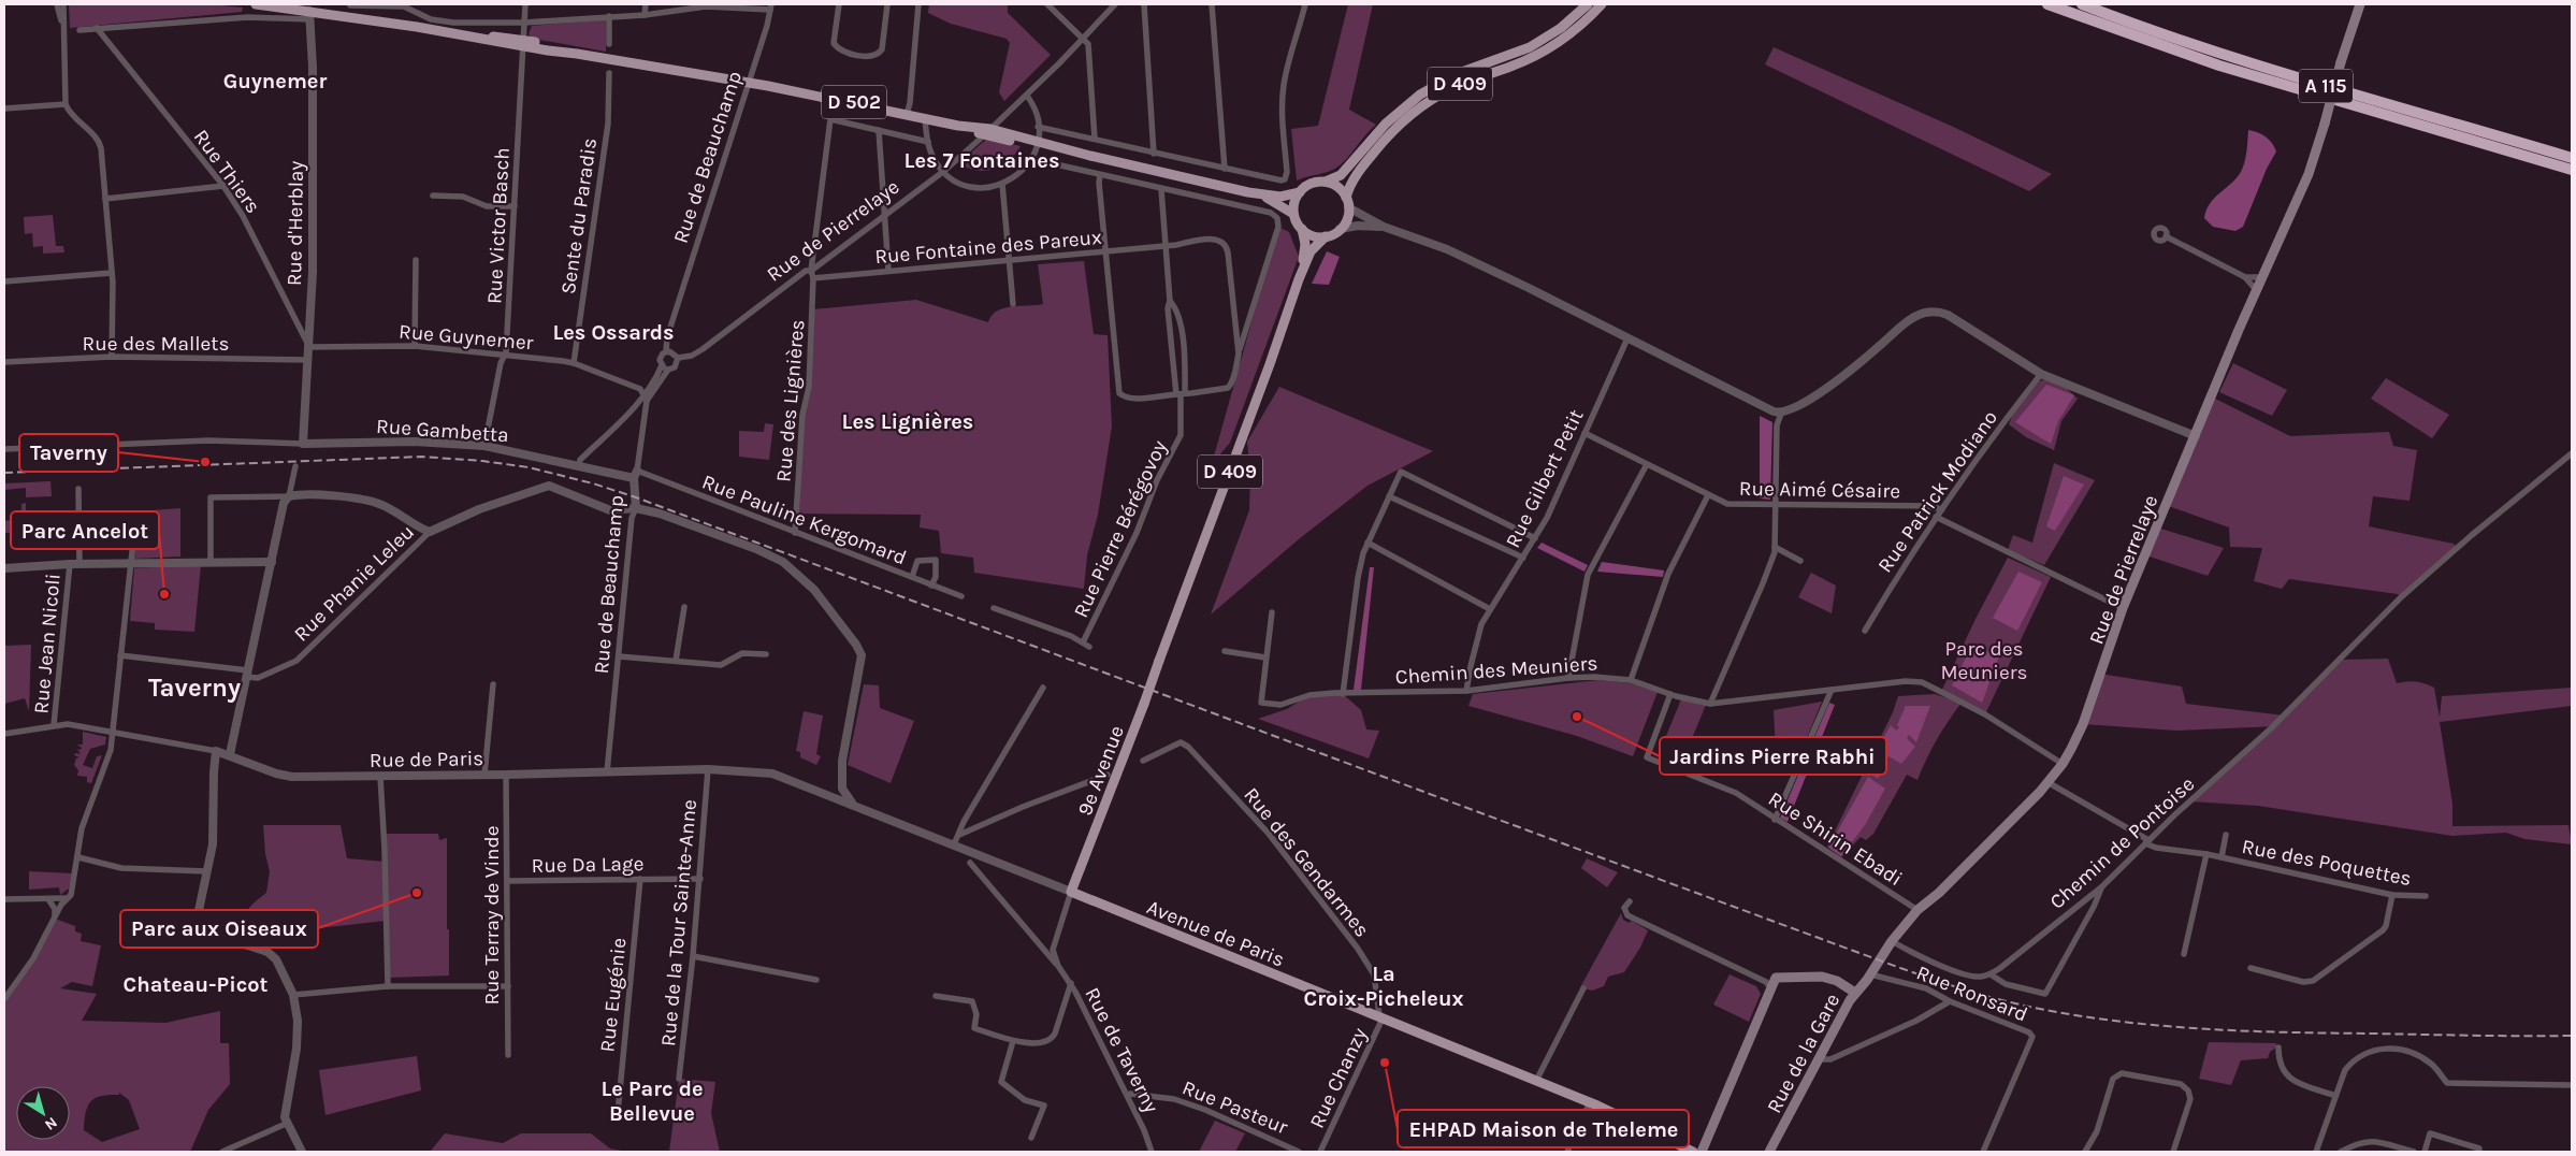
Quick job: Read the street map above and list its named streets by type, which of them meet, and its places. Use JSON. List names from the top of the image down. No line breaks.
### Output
{"streets":{"highway":["A 115"],"main road":["D 409","D 502","Rue de Pierrelaye","9e Avenue","Avenue de Paris","Rue de la Gare"],"street":["Rue de Beauchamp","Rue Thiers","Sente du Paradis","Rue d'Herblay","Rue Victor Basch","Rue Fontaine des Pareux","Rue Guynemer","Rue des Mallets","Rue des Lignières","Rue Gambetta","Rue Gilbert Petit","Rue Aimé Césaire","Rue Patrick Modiano","Rue Pauline Kergomard","Rue Pierre Bérégovoy","Rue Phanie Leleu","Rue Jean Nicoli","Chemin des Meuniers","Rue de Paris","Rue Shirin Ebadi","Chemin de Pontoise","Rue des Gendarmes","Rue des Poquettes","Rue Da Lage","Rue Terray de Vinde","Rue de la Tour Sainte-Anne","Rue Ronsard","Rue Eugénie","Rue de Taverny","Rue Chanzy","Rue Pasteur"]},"crossings":[["D 409","D 502"],["D 409","9e Avenue"],["D 502","Rue de Beauchamp"],["D 502","Rue d'Herblay"],["D 502","Rue Victor Basch"],["D 502","Rue de Pierrelaye"],["Rue de Beauchamp","Rue de Pierrelaye"],["Rue de Beauchamp","Rue Guynemer"],["Rue de Beauchamp","Rue Gambetta"],["Rue de Beauchamp","Rue Pauline Kergomard"],["Rue de Beauchamp","Rue Phanie Leleu"],["Rue de Beauchamp","Rue de Paris"],["Rue Thiers","Rue d'Herblay"],["Rue Thiers","Rue Guynemer"],["Sente du Paradis","Rue Guynemer"],["Rue d'Herblay","Rue Guynemer"],["Rue d'Herblay","Rue des Mallets"],["Rue d'Herblay","Rue Gambetta"],["Rue Victor Basch","Rue Guynemer"],["Rue Victor Basch","Rue Gambetta"],["Rue de Pierrelaye","Rue des Lignières"],["Rue de Pierrelaye","Chemin des Meuniers"],["Rue de Pierrelaye","Rue Shirin Ebadi"],["Rue de Pierrelaye","Rue des Poquettes"],["Rue de Pierrelaye","Rue Ronsard"],["Rue de Pierrelaye","Rue de la Gare"],["Rue Fontaine des Pareux","Rue des Lignières"],["Rue des Lignières","Rue Pauline Kergomard"],["Rue Gambetta","Rue Pauline Kergomard"],["Rue Gilbert Petit","Rue Aimé Césaire"],["Rue Gilbert Petit","Chemin des Meuniers"],["Rue Aimé Césaire","Rue Patrick Modiano"],["Rue Jean Nicoli","Rue de Paris"],["Chemin des Meuniers","Rue Shirin Ebadi"],["Rue de Paris","Rue Terray de Vinde"],["Rue de Paris","Rue de la Tour Sainte-Anne"],["Rue de Paris","Avenue de Paris"],["9e Avenue","Avenue de Paris"],["9e Avenue","Rue de Taverny"],["Chemin de Pontoise","Rue des Poquettes"],["Rue des Gendarmes","Avenue de Paris"],["Rue des Gendarmes","Rue Chanzy"],["Rue Da Lage","Rue Terray de Vinde"],["Rue Da Lage","Rue de la Tour Sainte-Anne"],["Rue Da Lage","Rue Eugénie"],["Avenue de Paris","Rue de Taverny"],["Avenue de Paris","Rue Chanzy"],["Rue Ronsard","Rue de la Gare"],["Rue de Taverny","Rue Pasteur"]],"districts":["Guynemer","Les 7 Fontaines","Les Ossards","Les Lignières","Taverny","La Croix-Picheleux","Chateau-Picot","Le Parc de Bellevue"],"parks":["Parc des Meuniers"],"places":["Taverny","Parc Ancelot","Jardins Pierre Rabhi","Parc aux Oiseaux","EHPAD Maison de Theleme"],"north":"bottom right"}
